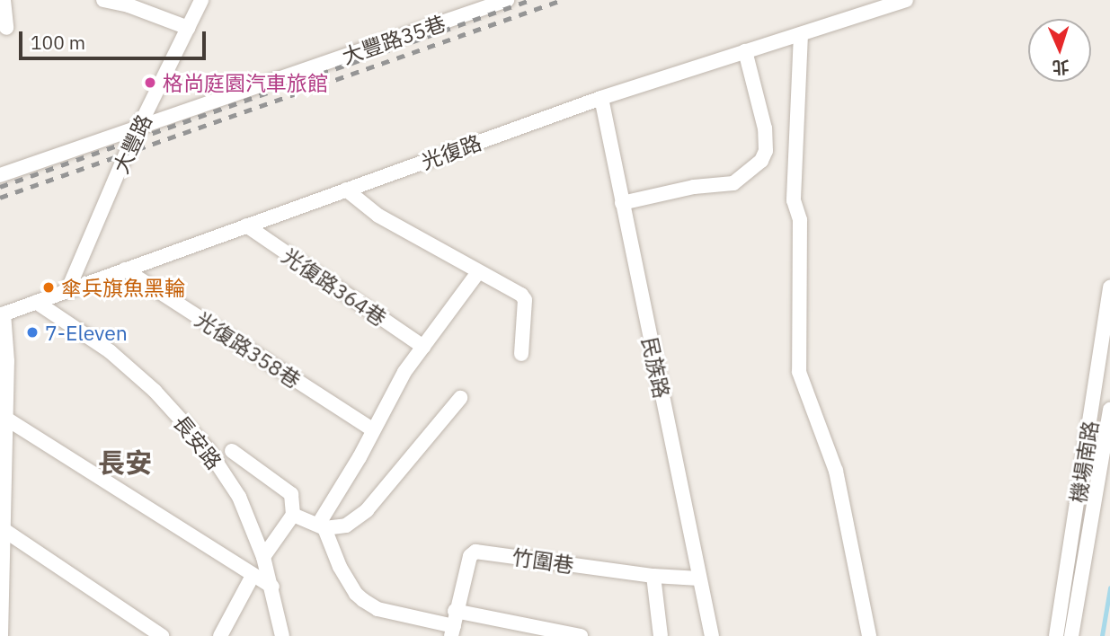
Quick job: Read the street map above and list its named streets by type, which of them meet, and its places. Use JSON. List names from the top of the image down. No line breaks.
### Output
{"streets":{"street":["大豐路35巷","大豐路","光復路","光復路364巷","光復路358巷","民族路","長安路","機場南路","竹圍巷"]},"crossings":[["大豐路35巷","大豐路"],["大豐路","光復路"],["光復路","光復路364巷"],["光復路","光復路358巷"],["光復路","民族路"],["光復路","長安路"],["民族路","竹圍巷"]],"districts":["長安"],"places":["格尚庭園汽車旅館","傘兵旗魚黑輪","7-Eleven"],"scale_bar":"100 m","north":"bottom"}
